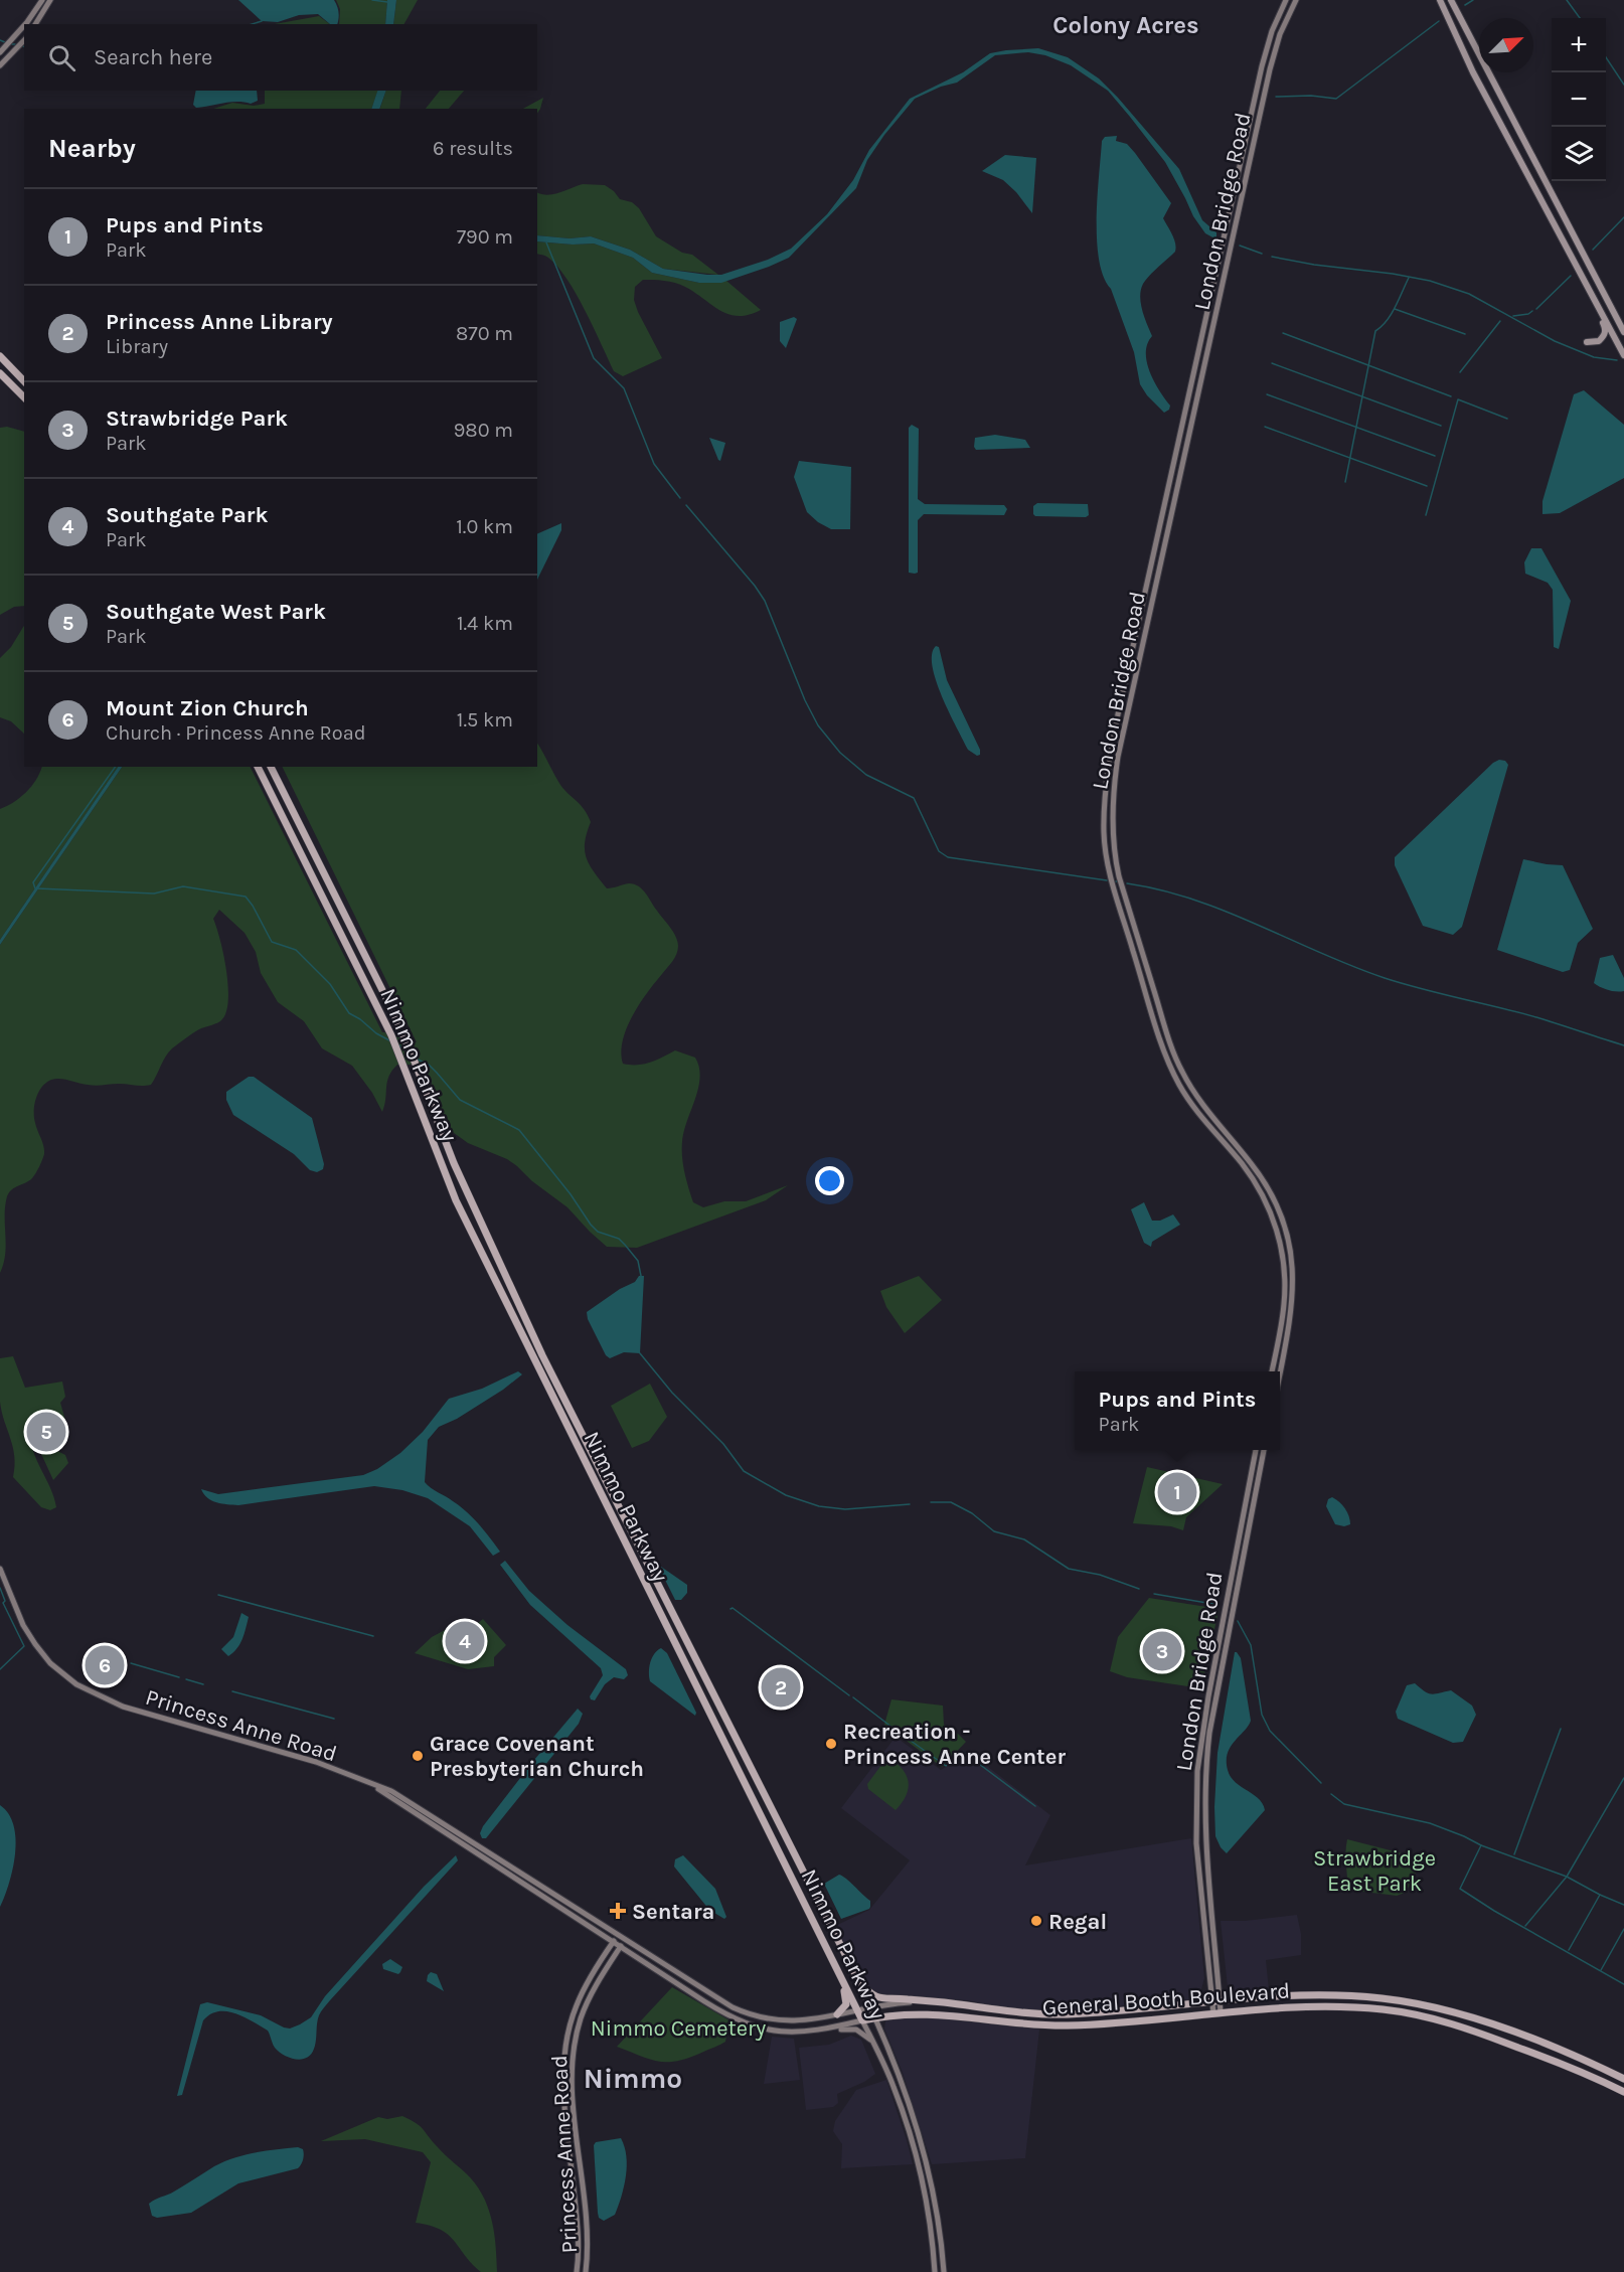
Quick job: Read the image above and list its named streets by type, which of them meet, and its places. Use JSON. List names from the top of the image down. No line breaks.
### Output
{"streets":{"highway":["Nimmo Parkway","General Booth Boulevard"],"main road":["London Bridge Road","Princess Anne Road"]},"crossings":[["London Bridge Road","General Booth Boulevard"],["Nimmo Parkway","General Booth Boulevard"],["Princess Anne Road","General Booth Boulevard"]],"districts":["Colony Acres","Nimmo"],"parks":["Strawbridge East Park","Nimmo Cemetery"],"places":{"other":["Recreation - Princess Anne Center","Grace Covenant Presbyterian Church","Regal"],"health":["Sentara"]},"north":"top right","page":{"map_buttons":["+","−"],"search":"Search here","heading":["Nearby","6 results"],"list":[{"mark":"1","name":"Pups and Pints","note":"Park","value":"790 m"},{"mark":"2","name":"Princess Anne Library","note":"Library","value":"870 m"},{"mark":"3","name":"Strawbridge Park","note":"Park","value":"980 m"},{"mark":"4","name":"Southgate Park","note":"Park","value":"1.0 km"},{"mark":"5","name":"Southgate West Park","note":"Park","value":"1.4 km"},{"mark":"6","name":"Mount Zion Church","note":"Church · Princess Anne Road","value":"1.5 km"}],"popup":["Pups and Pints","Park"],"pins":["5","1","4","3","6","2"]}}
